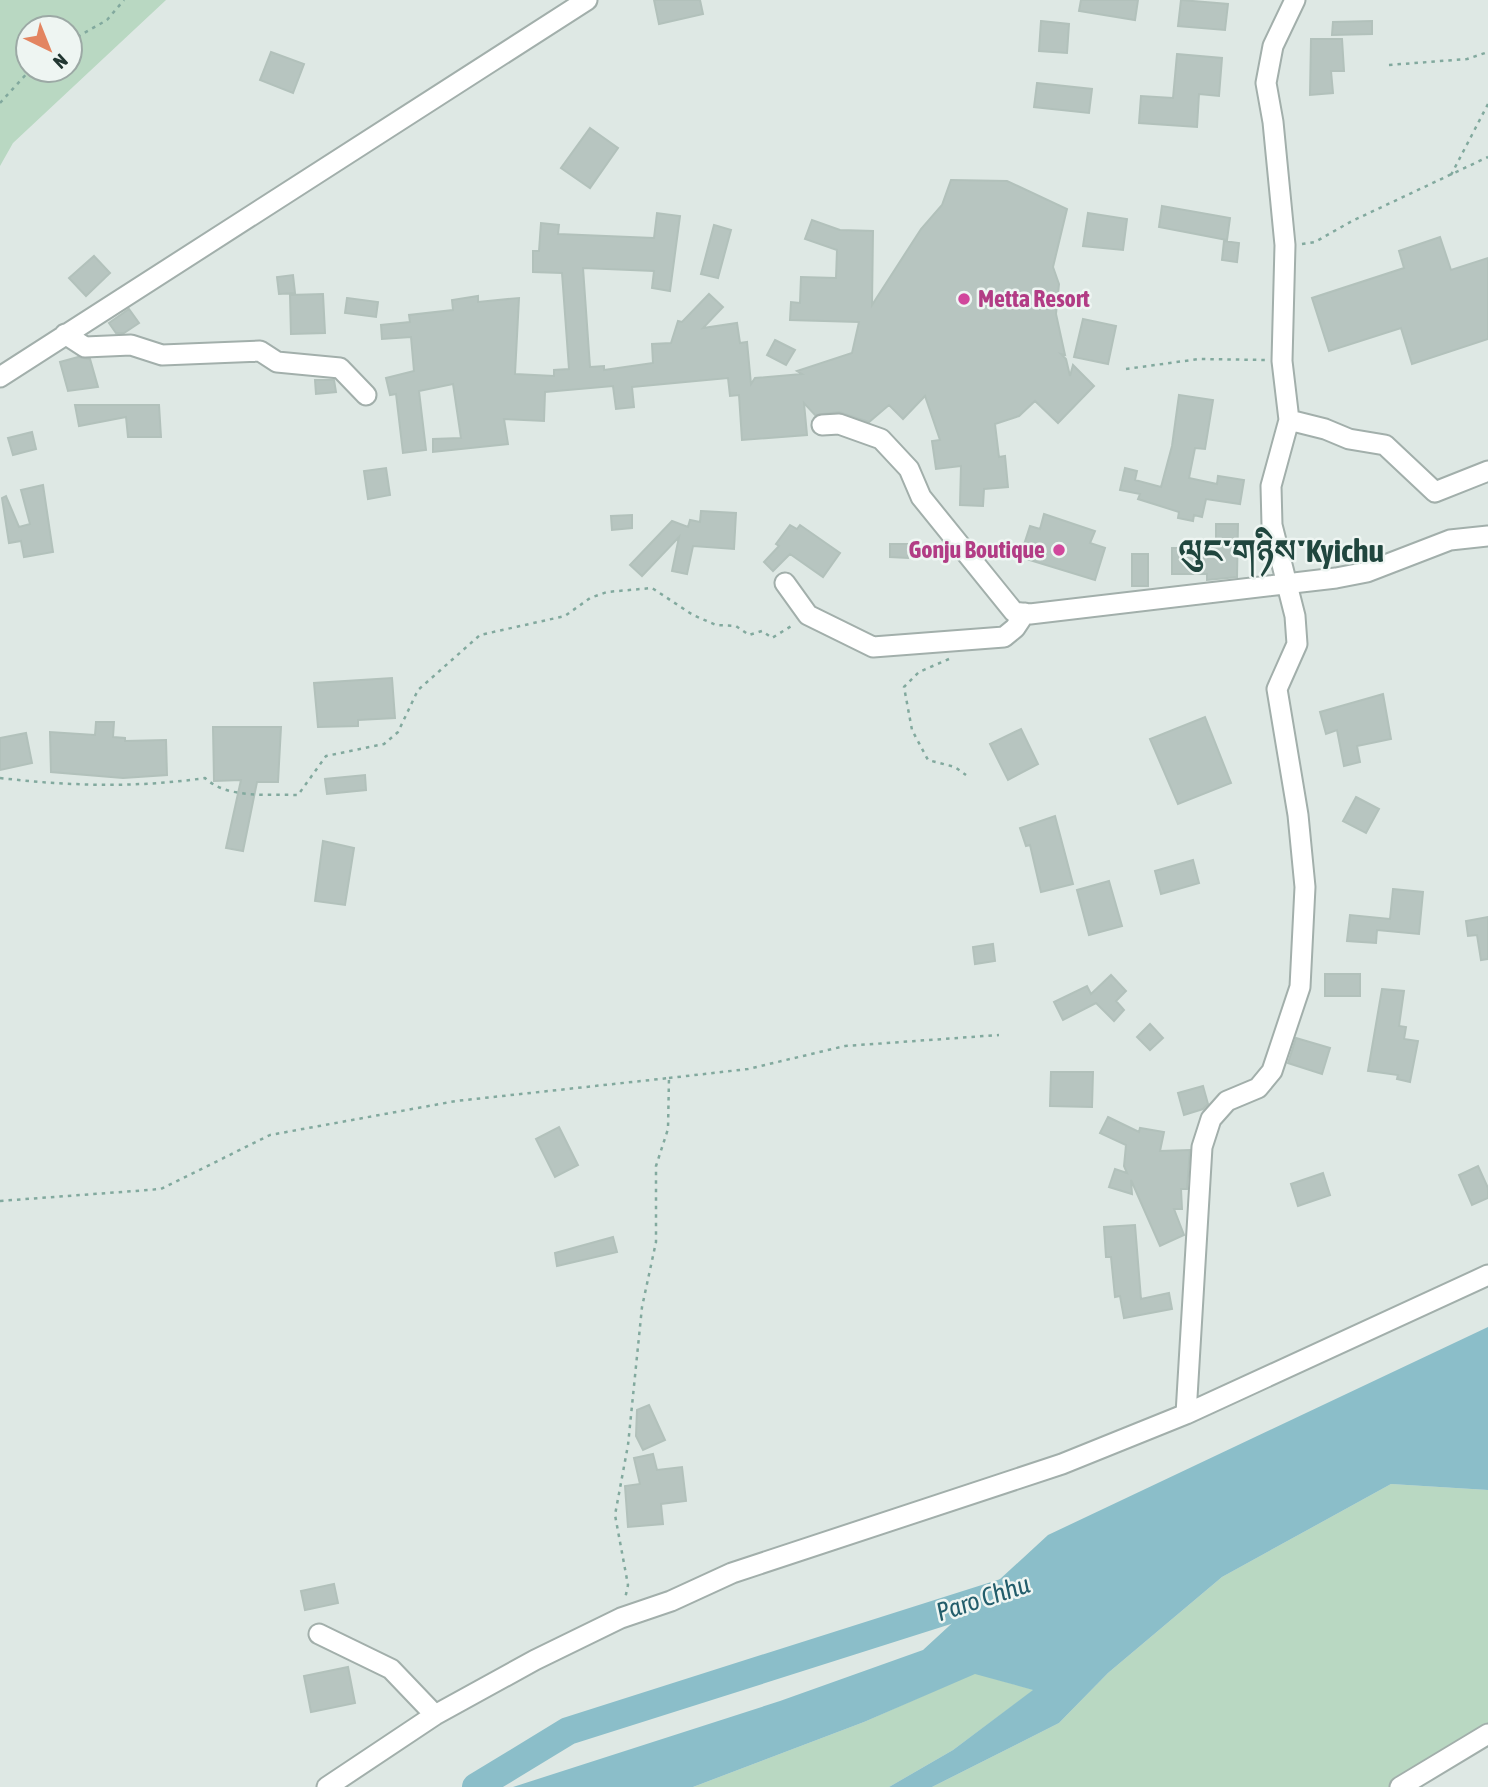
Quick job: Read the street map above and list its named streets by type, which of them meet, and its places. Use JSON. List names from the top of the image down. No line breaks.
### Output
{"districts":["ལུང་གཉིས་Kyichu"],"water":["Paro Chhu"],"places":["Metta Resort","Gonju Boutique"],"north":"bottom right"}
